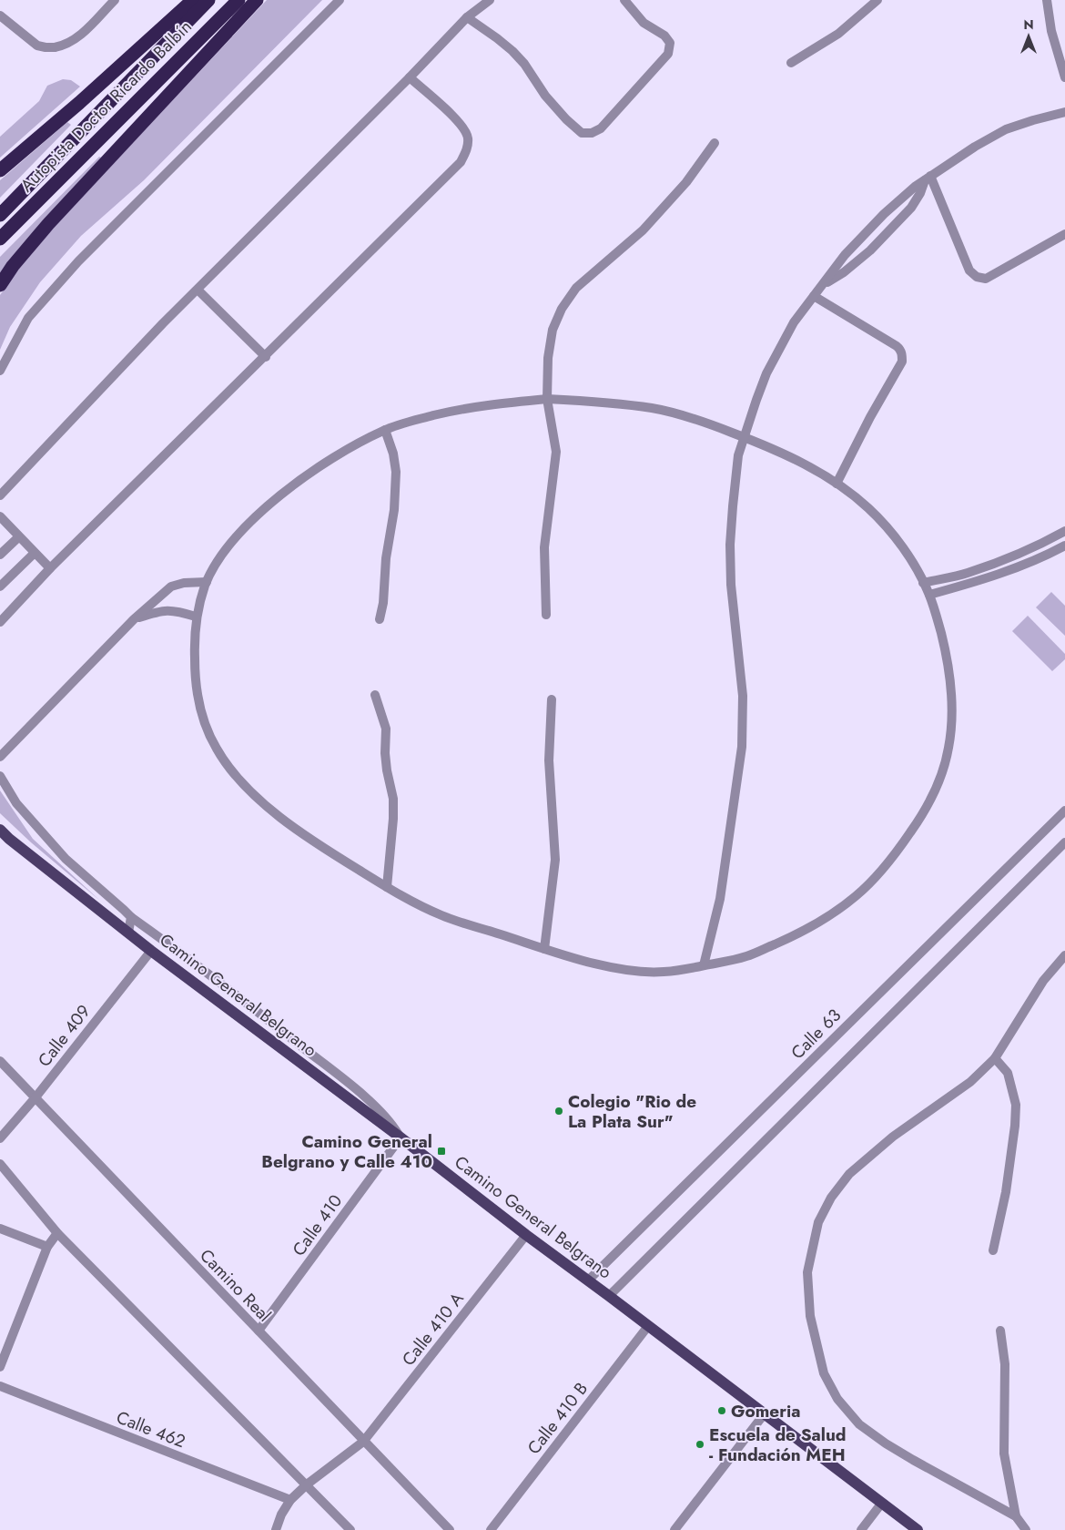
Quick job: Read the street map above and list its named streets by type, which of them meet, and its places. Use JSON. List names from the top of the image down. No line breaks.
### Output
{"streets":{"highway":["Autopista Doctor Ricardo Balbín"],"main road":["Camino General Belgrano"],"street":["Calle 63","Calle 409","Calle 410","Camino Real","Calle 410 A","Calle 410 B","Calle 462"]},"crossings":[["Camino General Belgrano","Calle 63"],["Camino General Belgrano","Calle 409"],["Camino General Belgrano","Calle 410"],["Camino General Belgrano","Calle 410 A"],["Camino General Belgrano","Calle 410 B"],["Calle 409","Camino Real"],["Calle 410","Camino Real"],["Camino Real","Calle 410 A"]],"places":{"other":["Colegio \"Rio de La Plata Sur\"","Gomeria","Escuela de Salud - Fundación MEH"],"transit":["Camino General Belgrano y Calle 410"]},"north":"top"}
